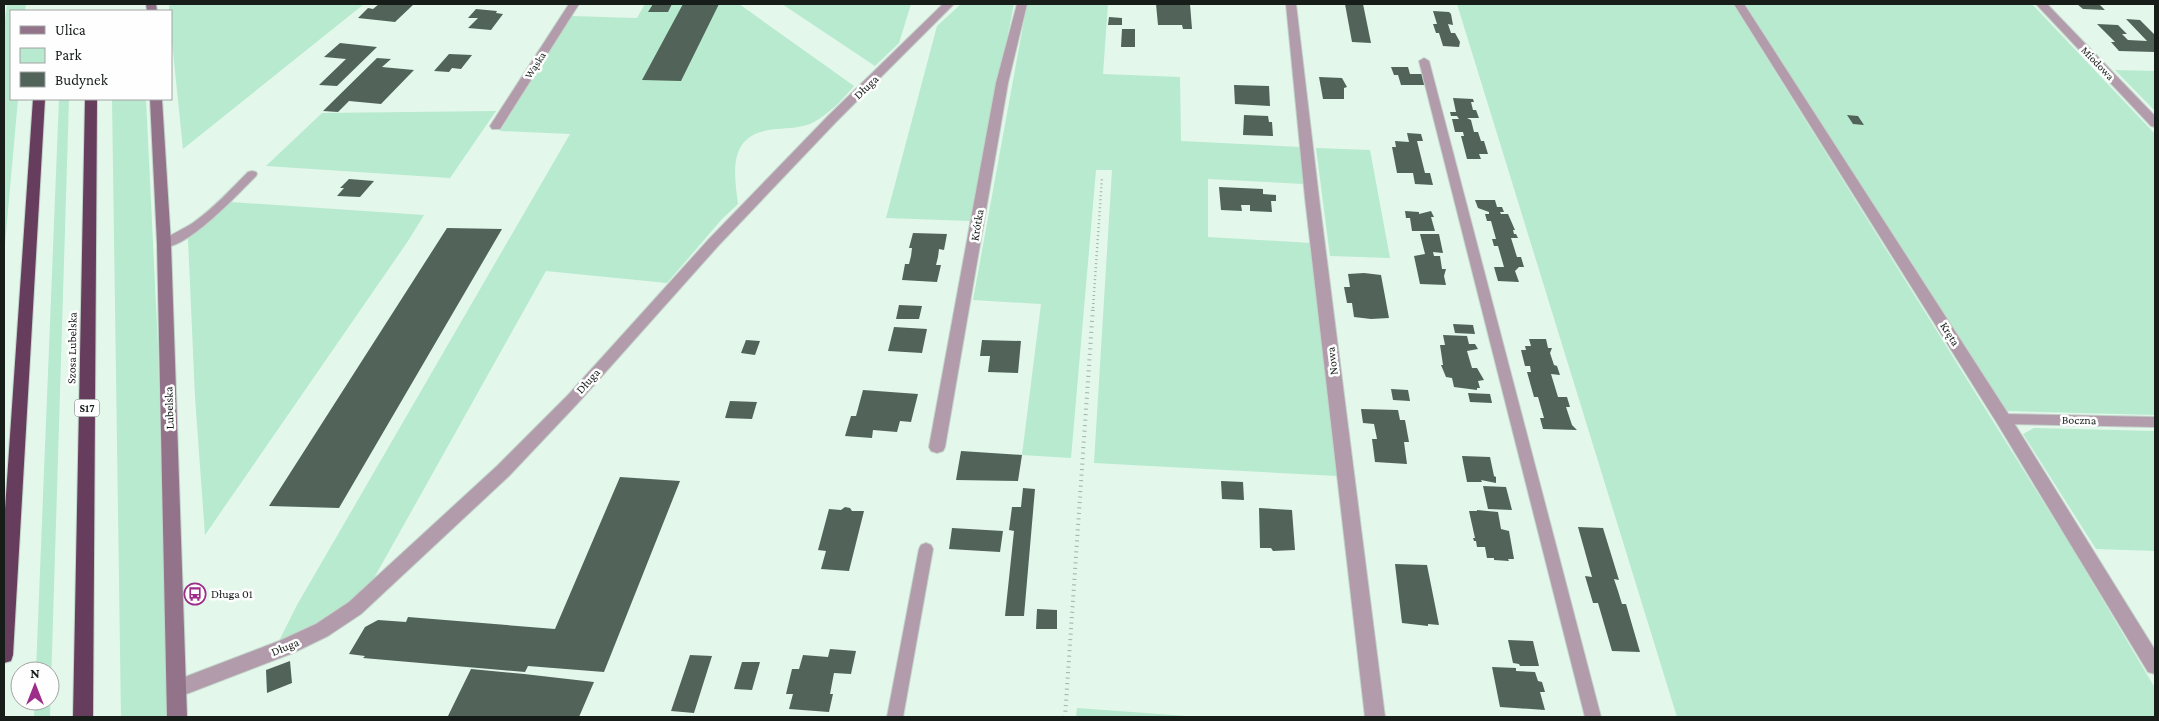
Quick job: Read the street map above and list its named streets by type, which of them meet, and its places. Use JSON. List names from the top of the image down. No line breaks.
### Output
{"streets":{"highway":["Szosa Lubelska","S17"],"street":["Miodowa","Wąska","Długa","Krótka","Kręta","Nowa","Lubelska"],"lane":["Boczna"]},"crossings":[["Długa","Lubelska"],["Kręta","Boczna"]],"places":{"bus stop":["Długa 01"]},"legend":["Ulica","Park","Budynek"],"north":"top"}
